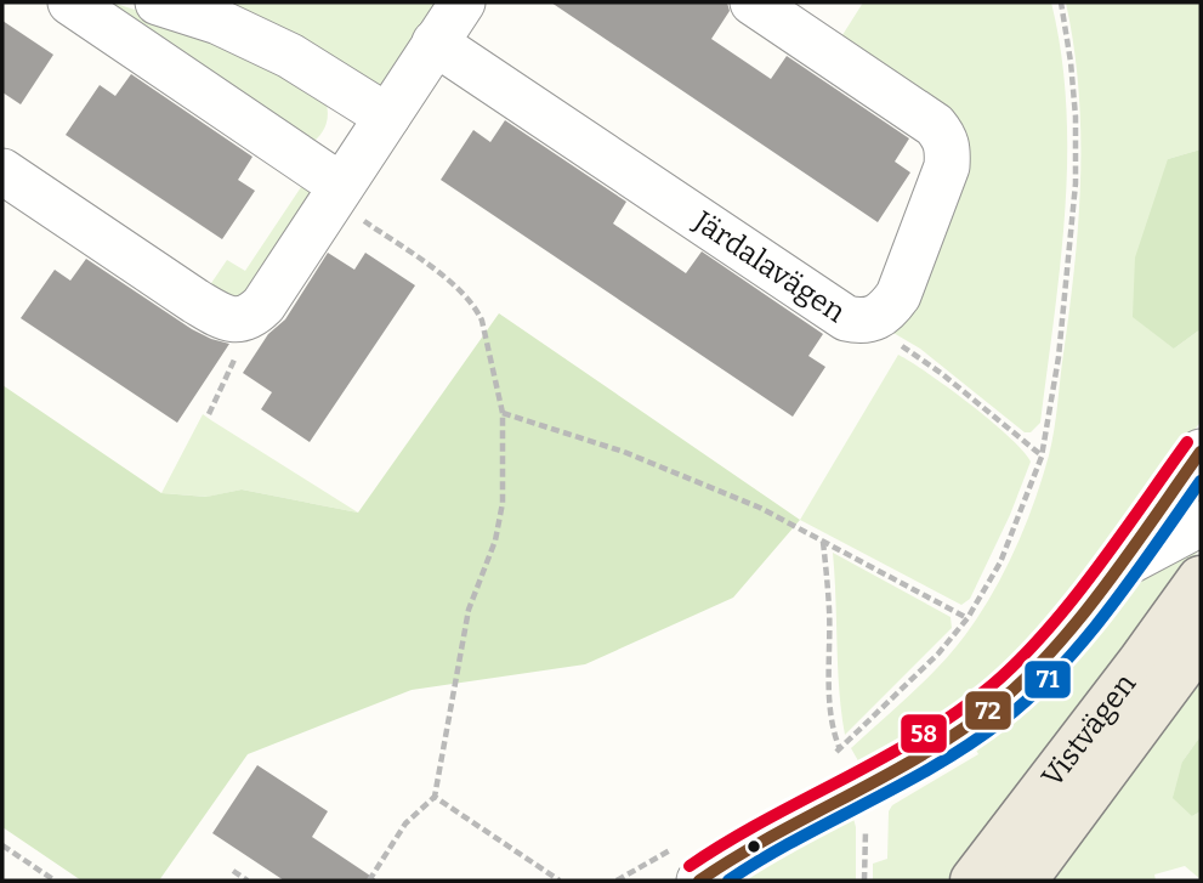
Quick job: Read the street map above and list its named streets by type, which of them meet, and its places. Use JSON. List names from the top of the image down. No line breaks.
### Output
{"streets":{"main road":["Vistvägen"],"street":["Järdalavägen"]},"lines":["transit line 58","transit line 72","transit line 71"]}
